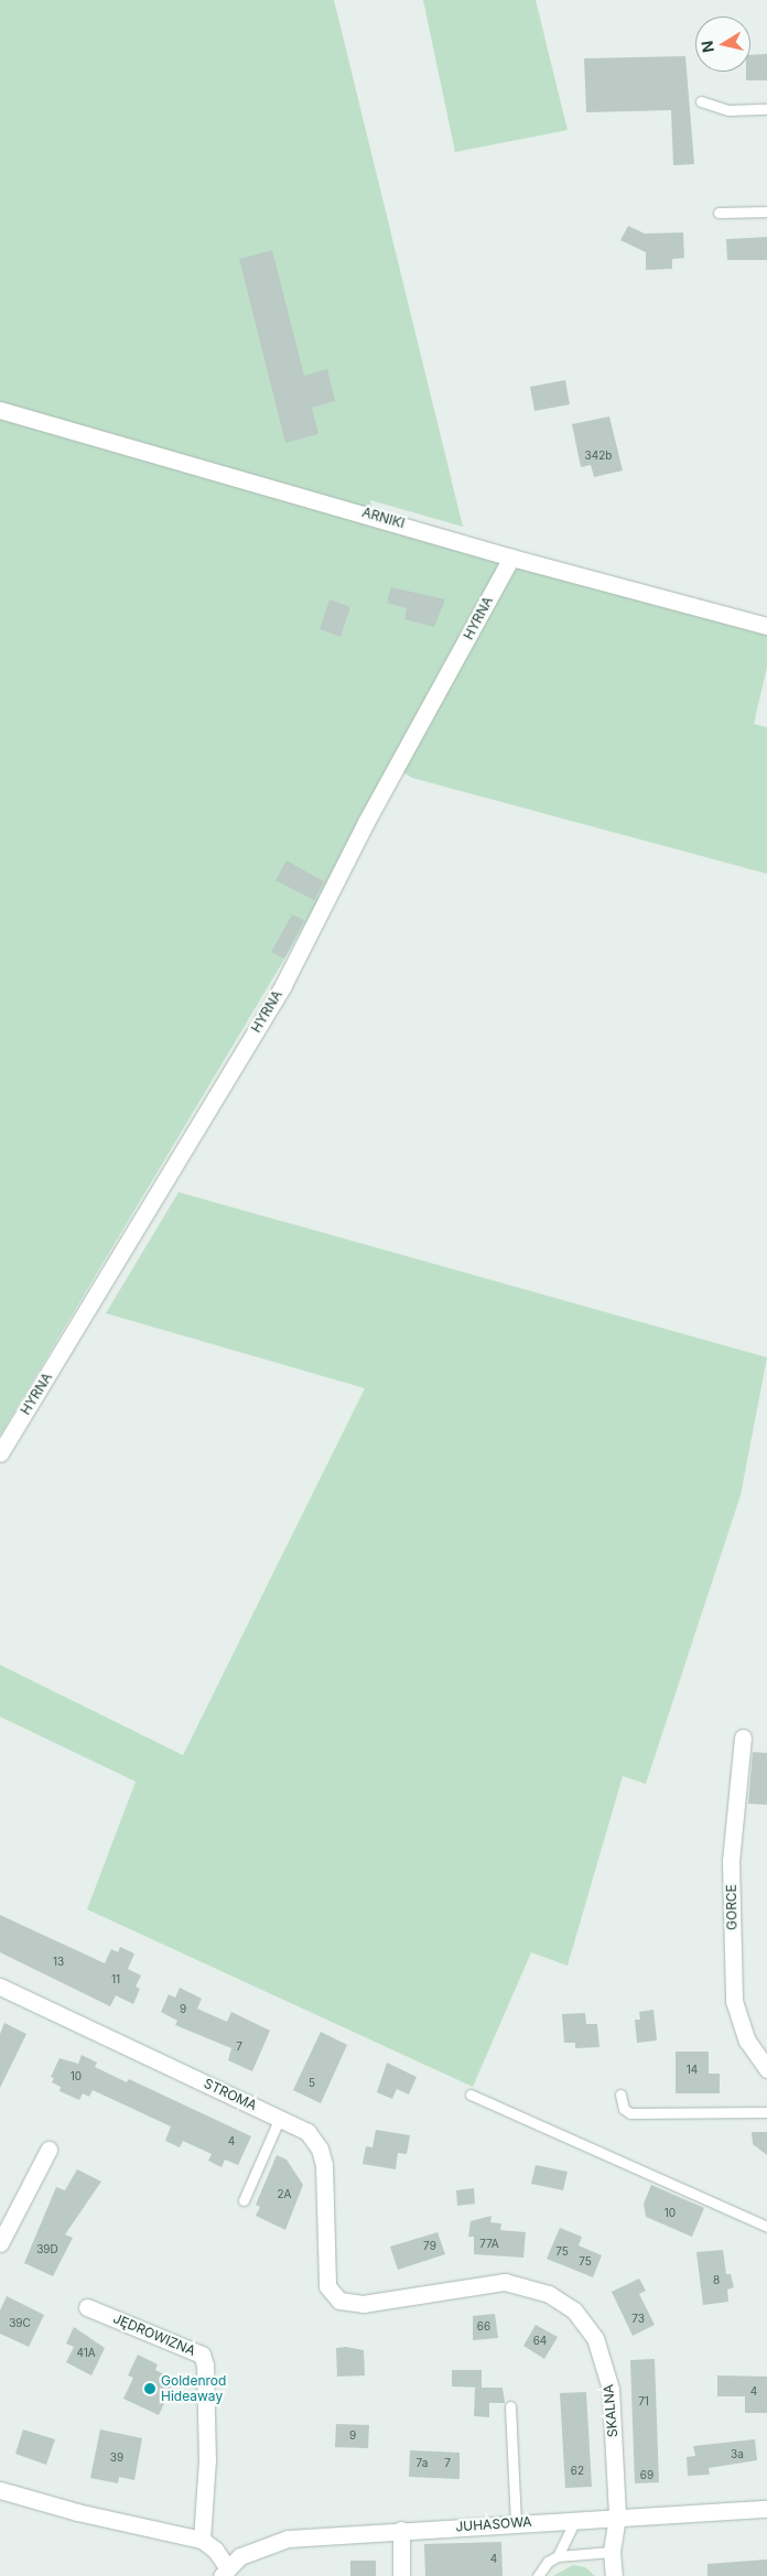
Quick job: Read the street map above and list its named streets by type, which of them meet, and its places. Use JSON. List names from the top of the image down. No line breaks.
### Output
{"streets":{"street":["ARNIKI","HYRNA","GORCE","STROMA","JĘDROWIZNA","SKALNA","JUHASOWA"]},"crossings":[["ARNIKI","HYRNA"],["STROMA","SKALNA"],["SKALNA","JUHASOWA"]],"places":["Goldenrod Hideaway"],"house_numbers":["342b","13","11","9","7","14","10","5","4","2A","10","77A","79","39D","75","75","8","73","39C","66","64","41A","4","71","9","3a","39","7a","7","62","69","4"],"north":"left"}
